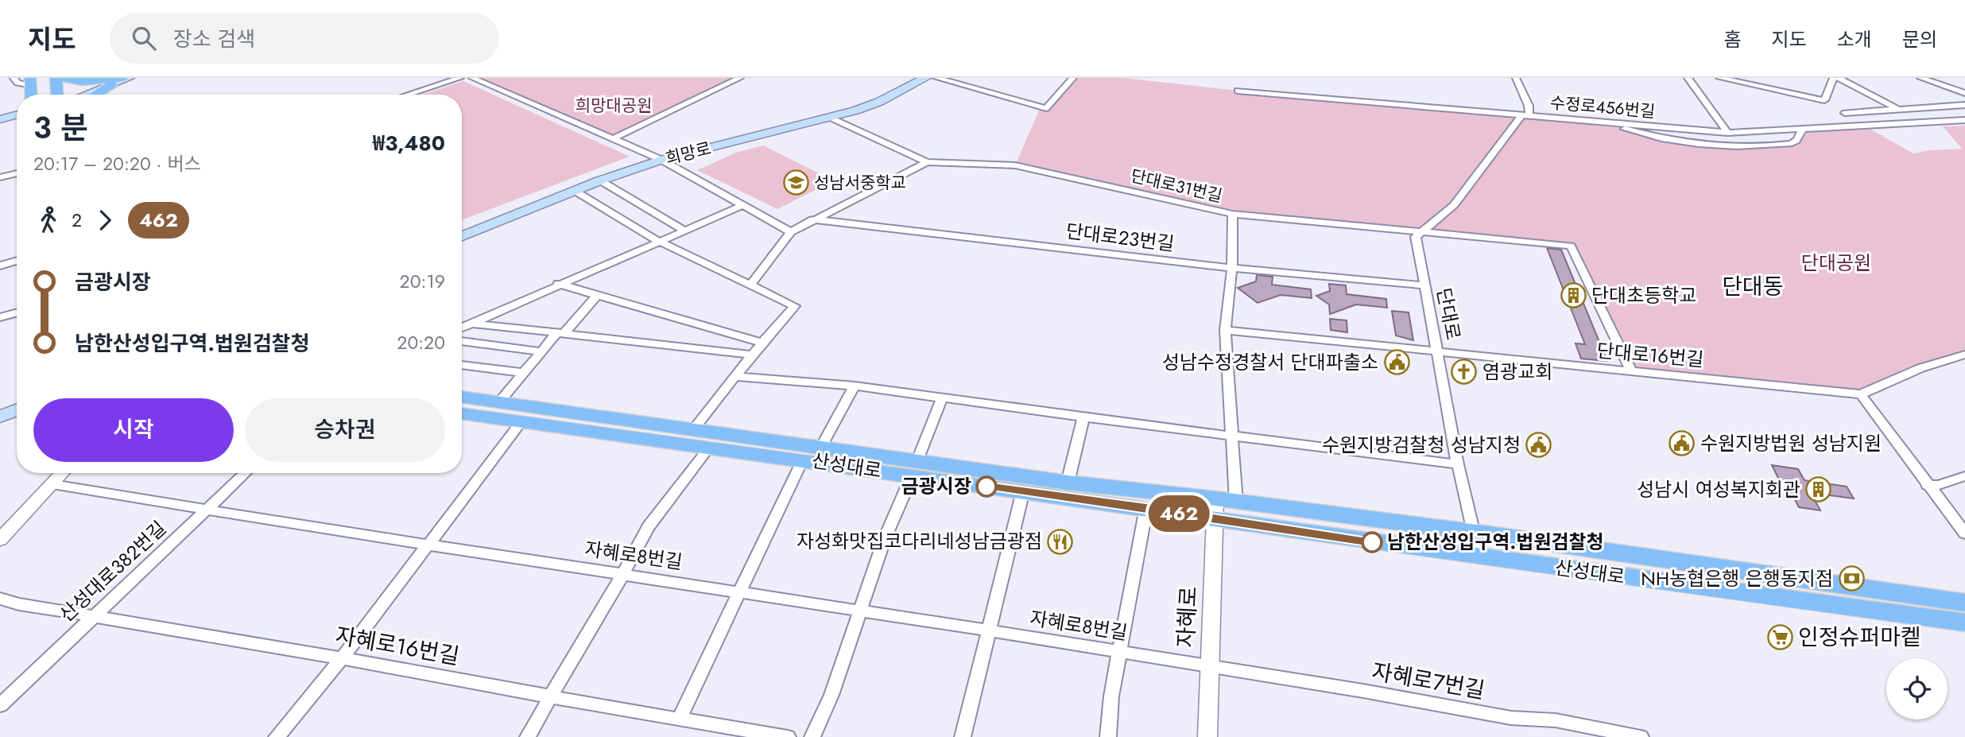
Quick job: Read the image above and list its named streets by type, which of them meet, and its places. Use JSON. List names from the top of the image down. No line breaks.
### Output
{"streets":{"main road":["희망로","산성대로"],"street":["수정로456번길","단대로31번길","단대로23번길","단대로","단대로16번길","자혜로8번길","산성대로382번길","자혜로","자혜로16번길","자혜로7번길"]},"crossings":[["단대로31번길","단대로"],["단대로31번길","단대로16번길"],["단대로23번길","단대로"],["단대로","단대로16번길"],["단대로","산성대로"],["산성대로","자혜로"],["자혜로8번길","산성대로382번길"],["자혜로8번길","자혜로"],["자혜로8번길","자혜로7번길"],["산성대로382번길","자혜로16번길"],["자혜로","자혜로7번길"]],"districts":["단대동"],"parks":["희망대공원","단대공원"],"places":{"school or university":["성남서중학교"],"building":["단대초등학교","성남시 여성복지회관"],"public building":["성남수정경찰서 단대파출소","수원지방법원 성남지원","수원지방검찰청 성남지청"],"church":["염광교회"],"other":["금광시장","남한산성입구역.법원검찰청"],"restaurant":["자성화맛집코다리네성남금광점"],"bank":["NH농협은행 은행동지점"],"supermarket":["인정슈퍼마켙"]},"lines":["bus line 462"],"page":{"header":"지도","search":"장소 검색","nav":["홈","지도","소개","문의"],"on_map":"462","heading":["3 분","20:17 – 20:20 · 버스","₩3,480"],"legs":["2","462"],"list":[{"name":"금광시장","value":"20:19"},{"name":"남한산성입구역.법원검찰청","value":"20:20"}],"buttons":["시작","승차권"]}}
